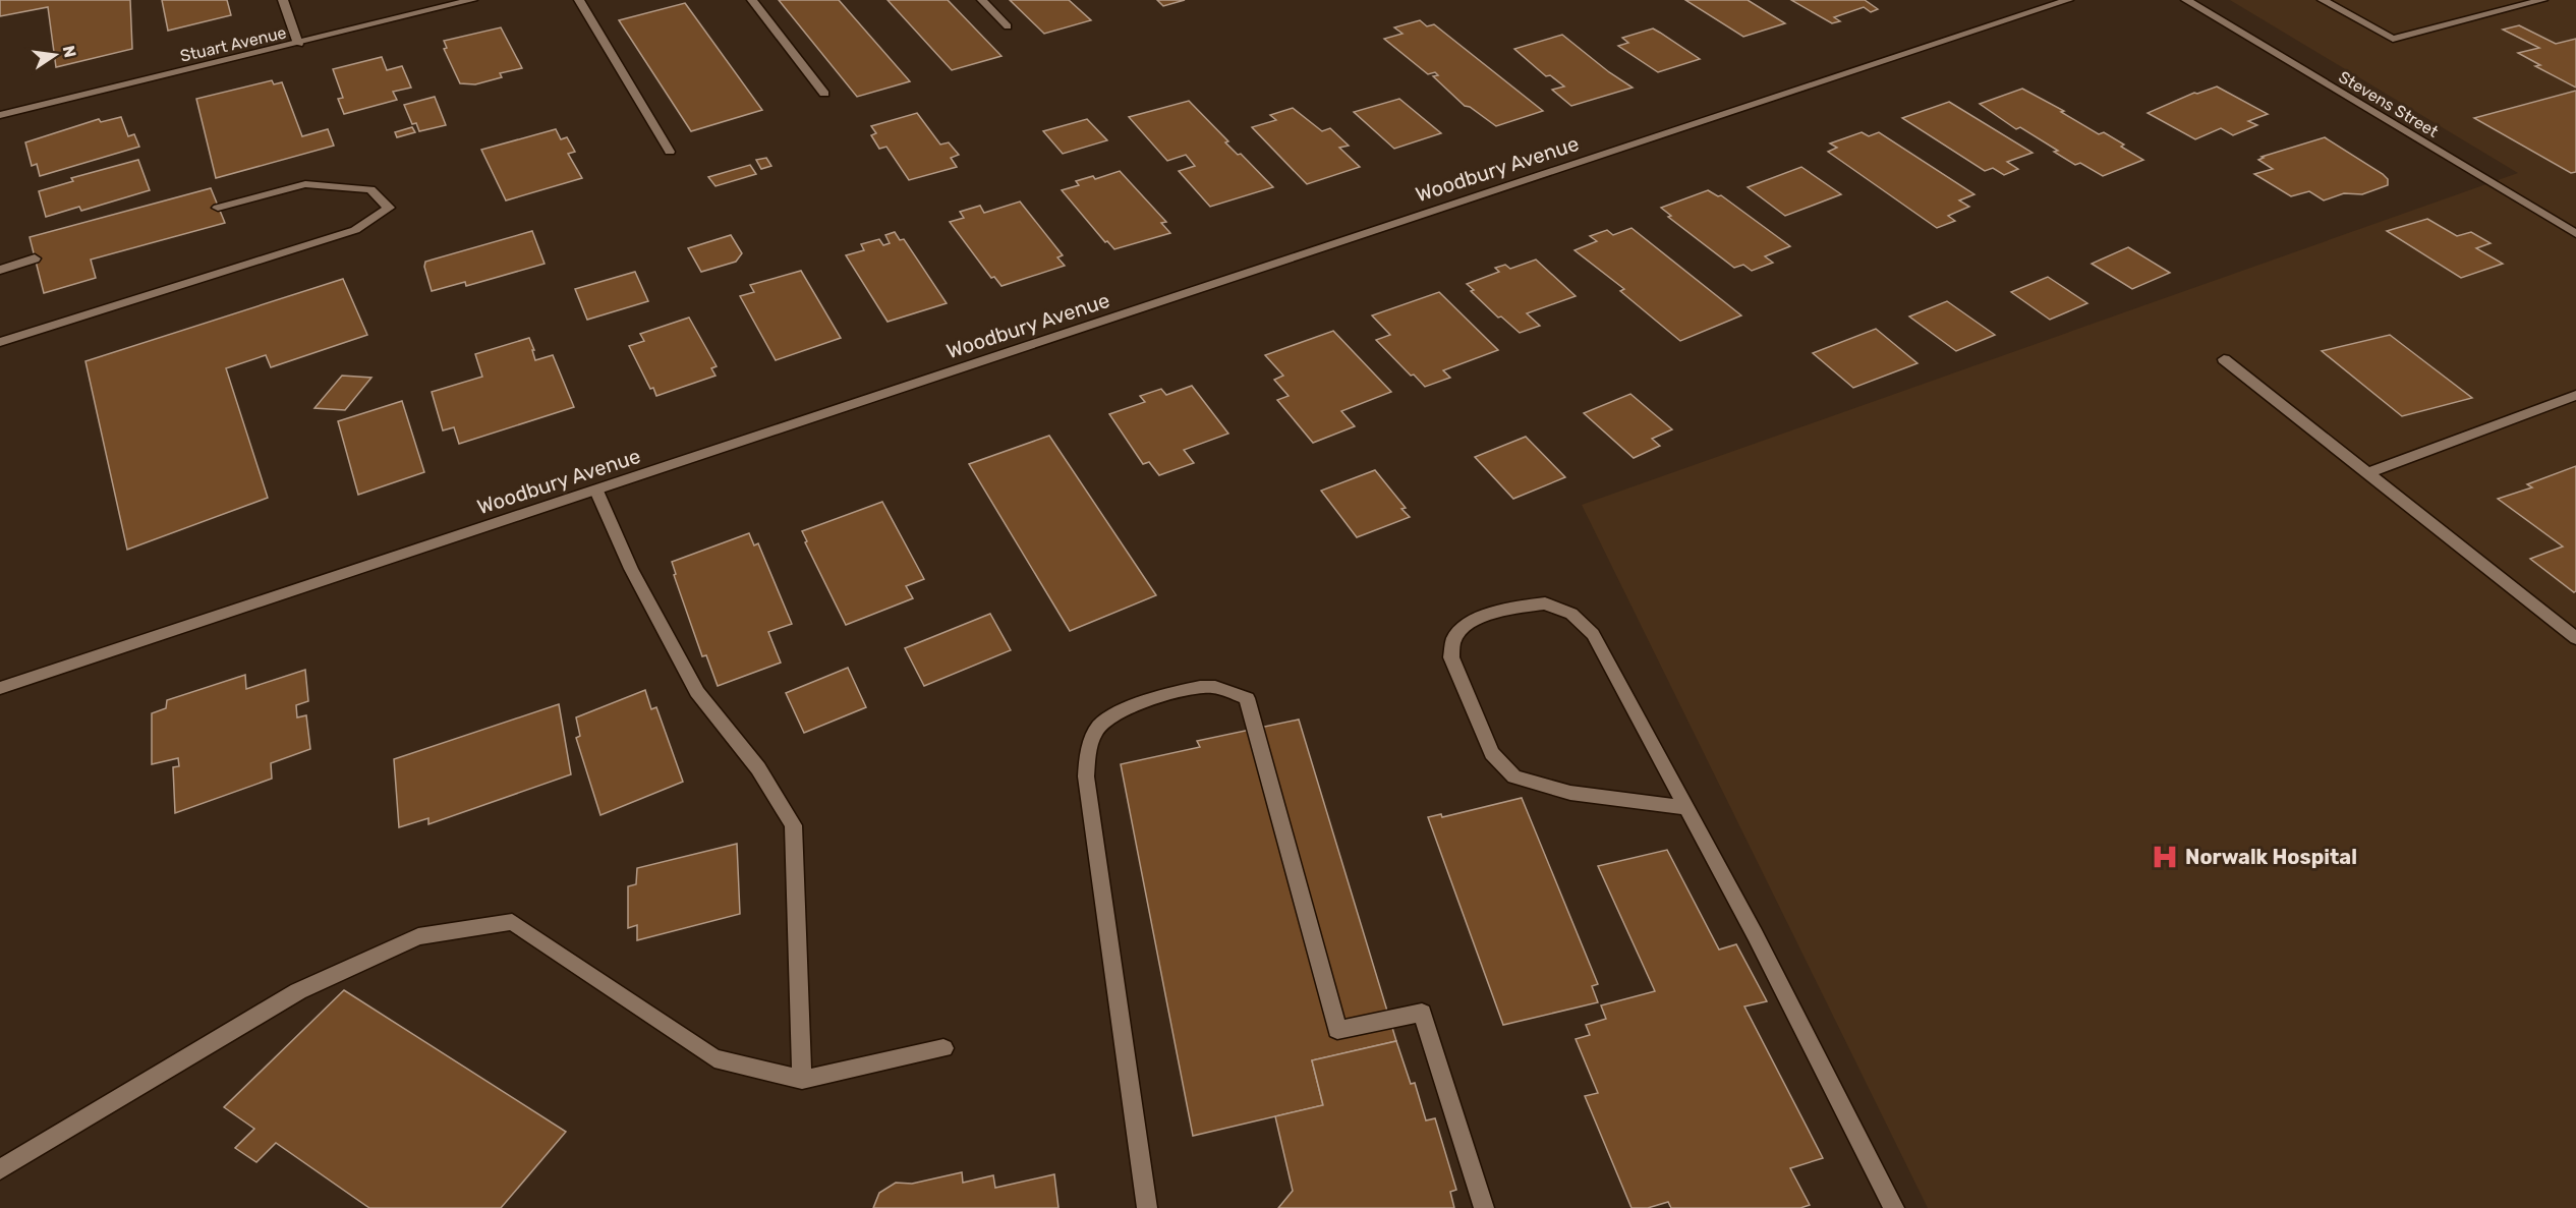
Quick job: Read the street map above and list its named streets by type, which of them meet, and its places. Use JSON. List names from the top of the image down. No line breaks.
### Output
{"streets":{"street":["Stuart Avenue","Stevens Street","Woodbury Avenue"]},"places":{"hospital":["Norwalk Hospital"]},"north":"right"}
